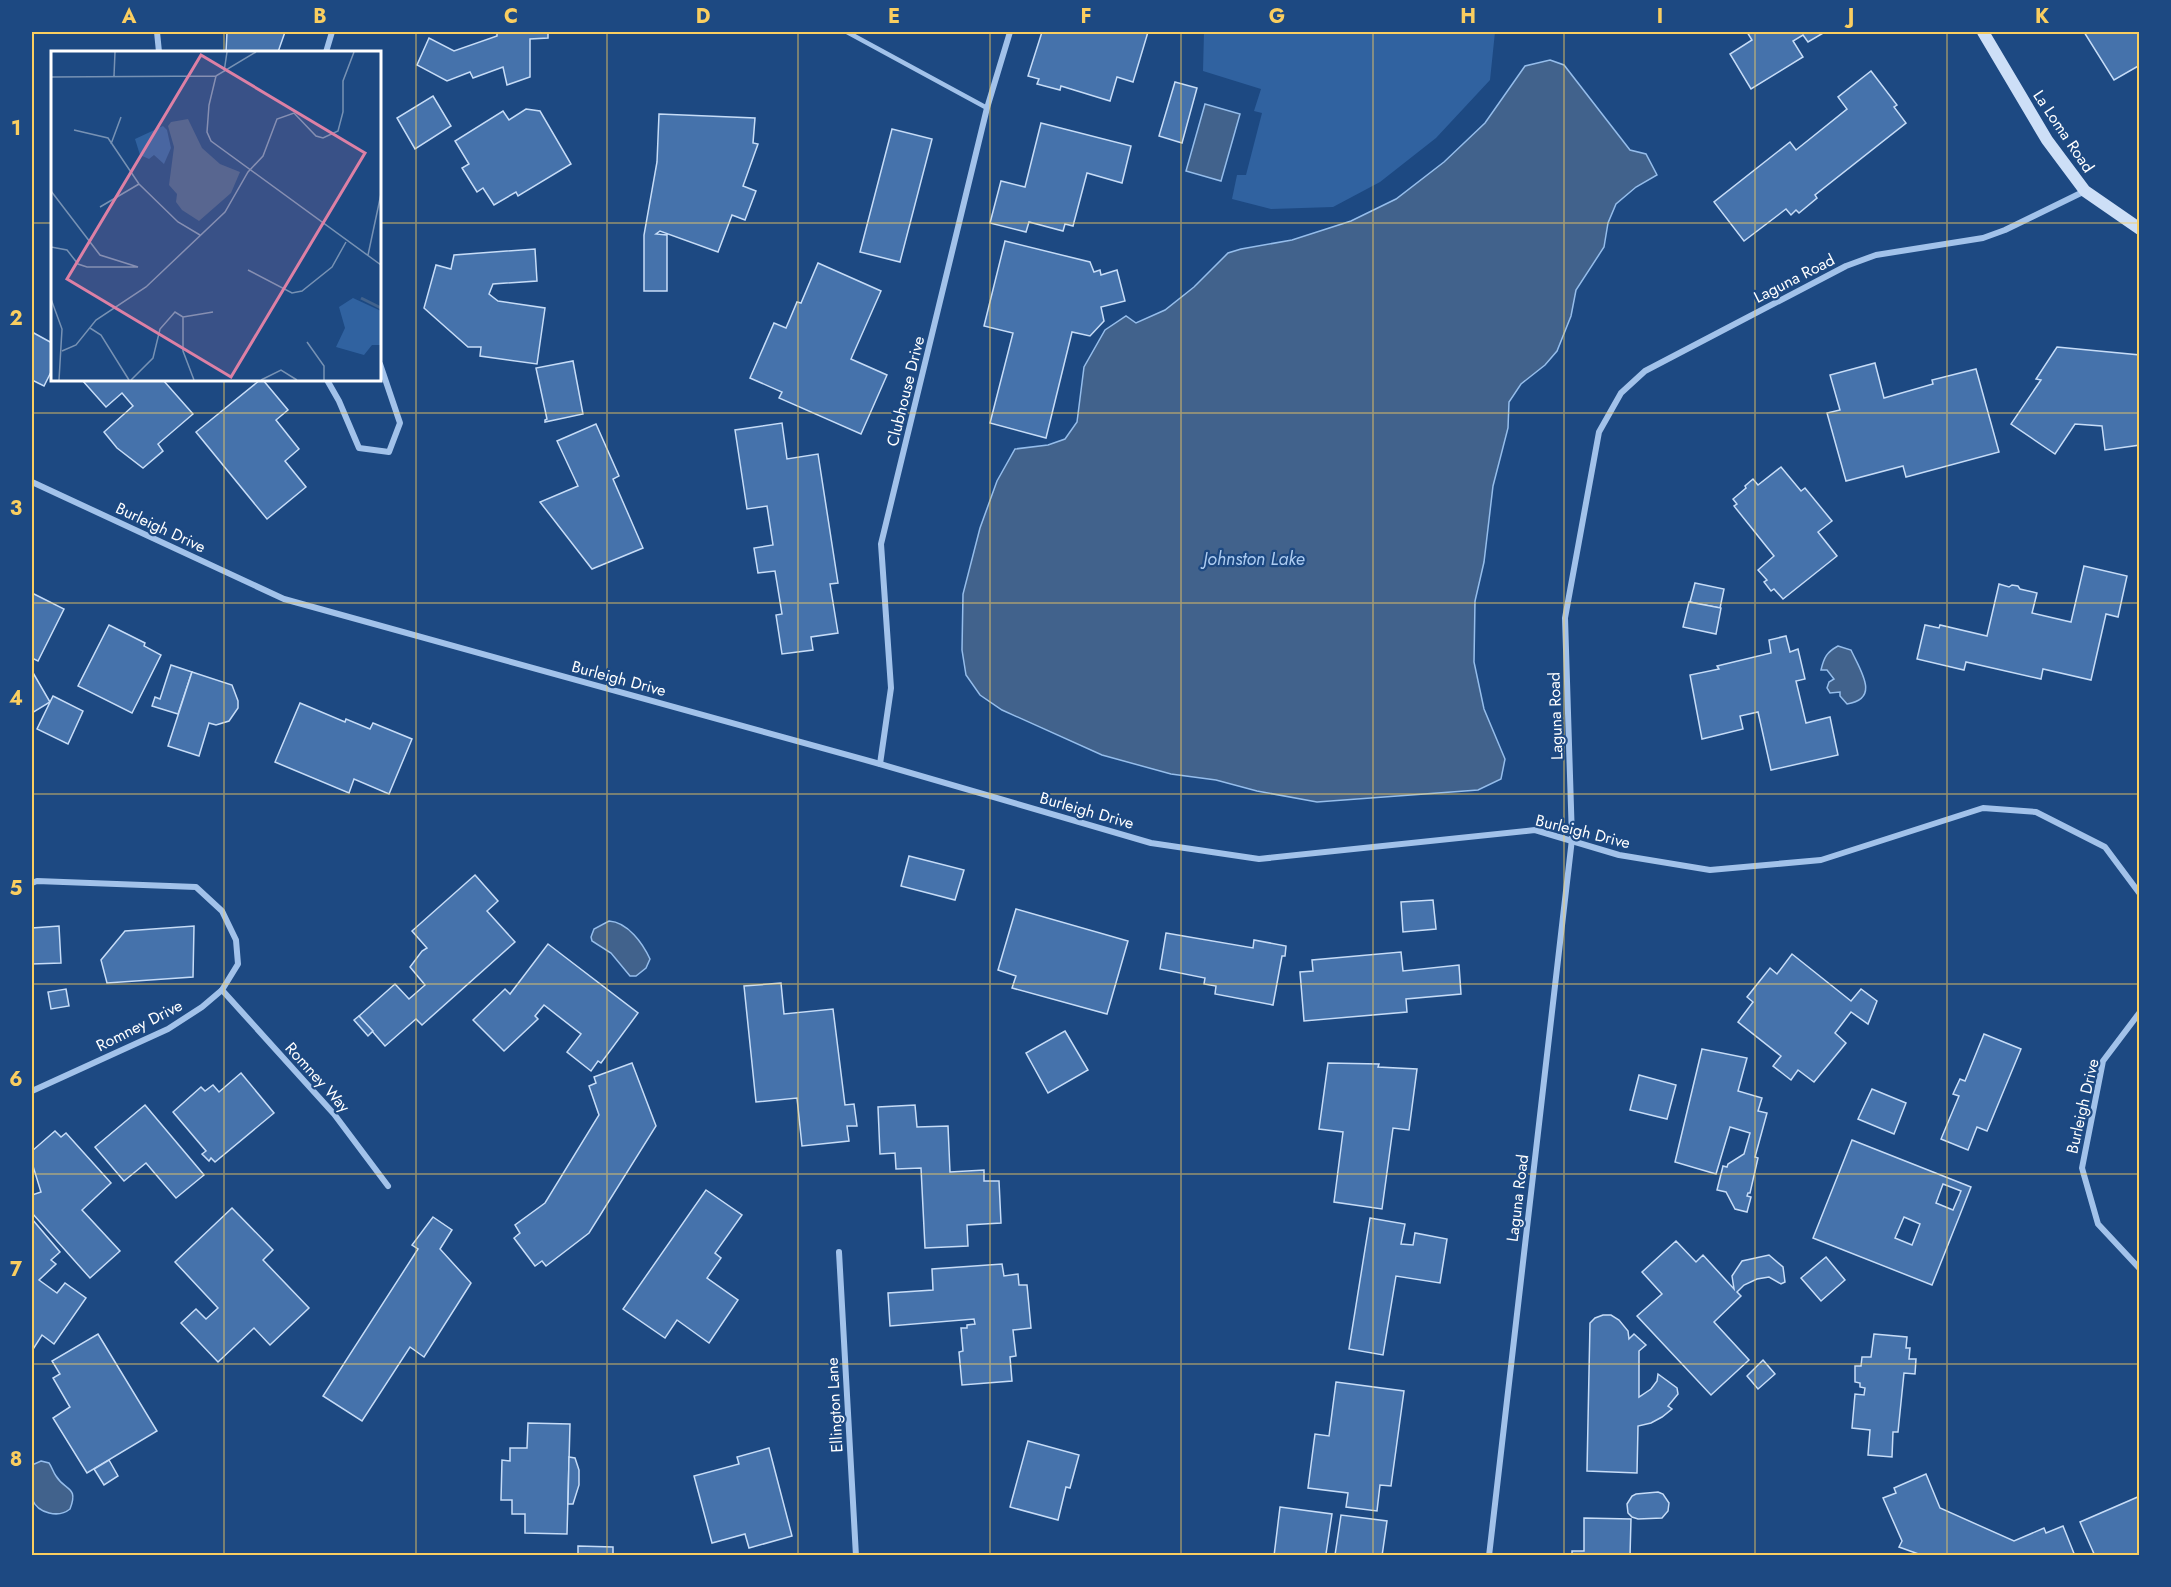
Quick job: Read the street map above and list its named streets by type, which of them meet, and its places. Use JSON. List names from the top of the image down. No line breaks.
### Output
{"streets":{"street":["La Loma Road","Laguna Road","Clubhouse Drive","Burleigh Drive","Romney Drive","Romney Way","Ellington Lane"]},"crossings":[["La Loma Road","Laguna Road"],["Laguna Road","Burleigh Drive"],["Clubhouse Drive","Burleigh Drive"],["Romney Drive","Romney Way"]],"water":["Johnston Lake"],"grid":{"columns":["A","B","C","D","E","F","G","H","I","J","K"],"rows":["1","2","3","4","5","6","7","8"]}}
